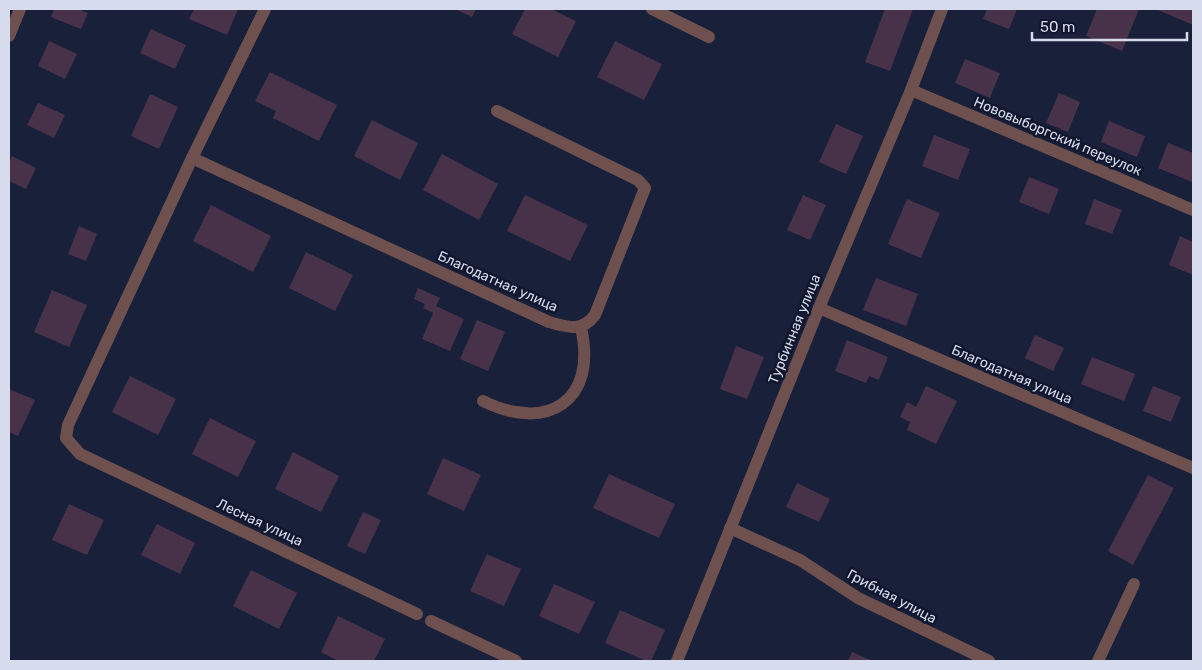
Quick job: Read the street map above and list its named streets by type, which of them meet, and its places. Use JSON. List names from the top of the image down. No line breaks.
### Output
{"streets":{"street":["Нововыборгский переулок","Благодатная улица","Турбинная улица","Лесная улица","Грибная улица"]},"crossings":[["Нововыборгский переулок","Турбинная улица"],["Благодатная улица","Турбинная улица"],["Благодатная улица","Лесная улица"],["Турбинная улица","Грибная улица"]],"scale_bar":"50 m"}
